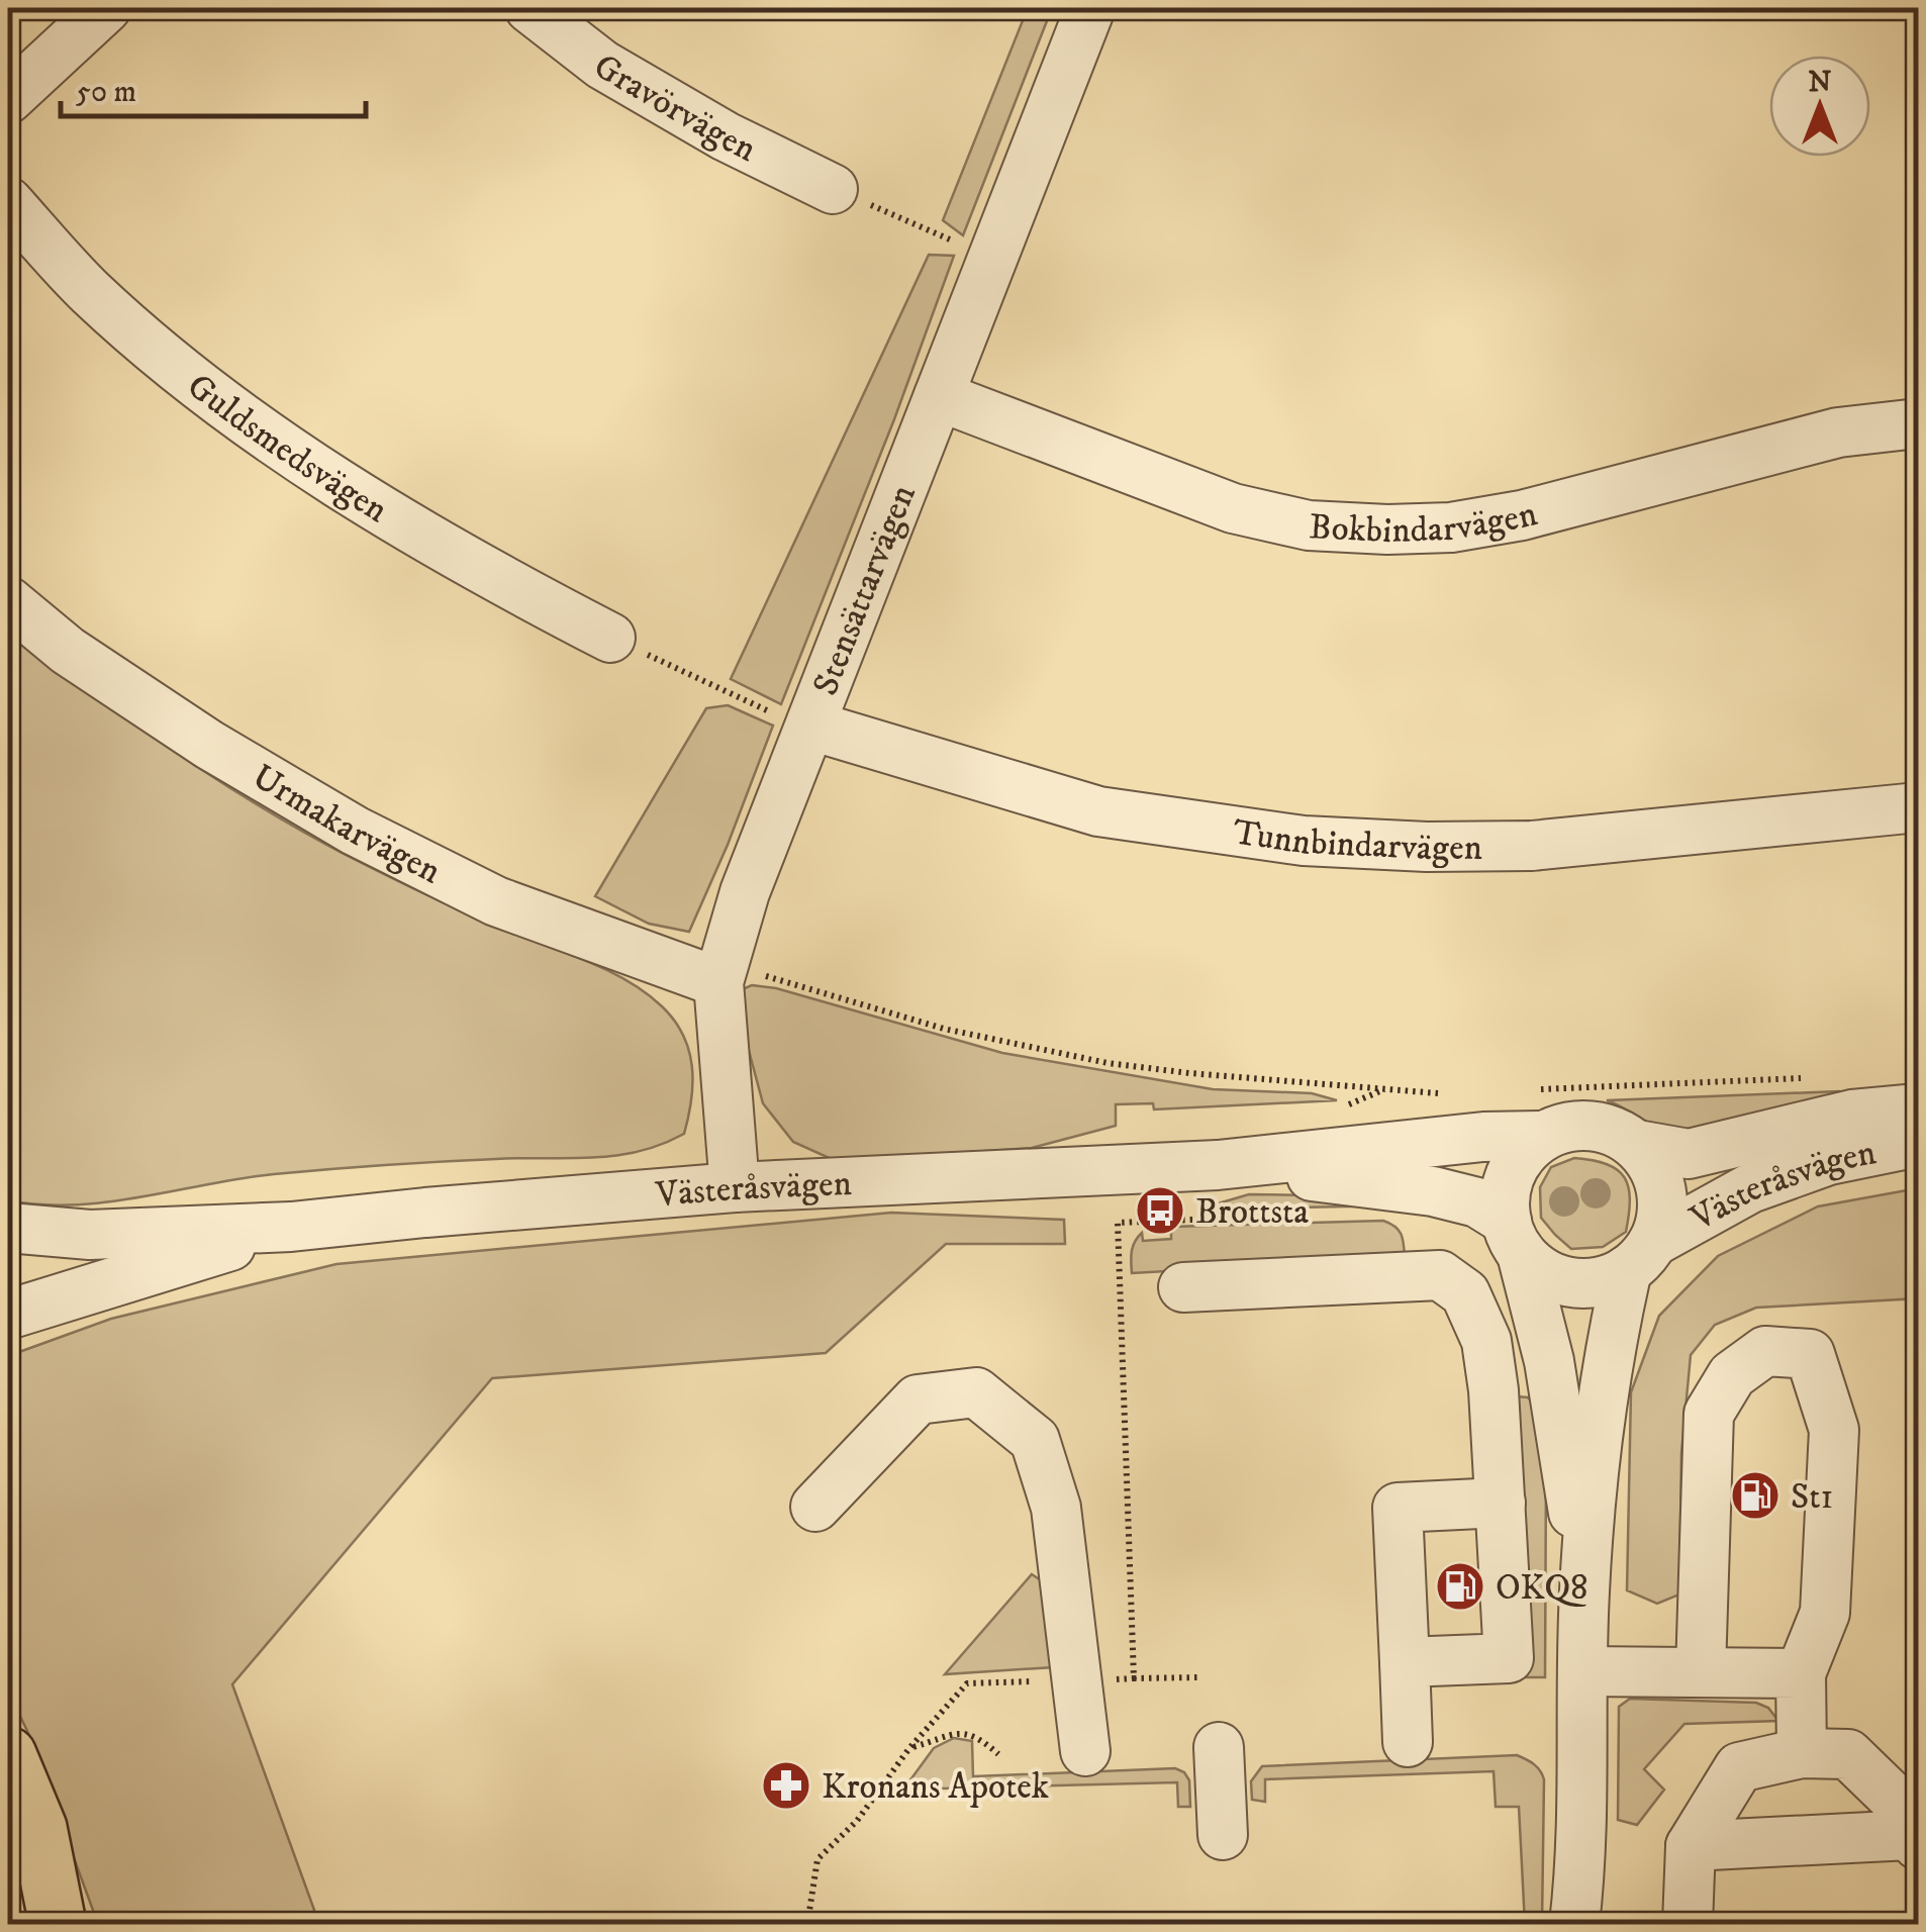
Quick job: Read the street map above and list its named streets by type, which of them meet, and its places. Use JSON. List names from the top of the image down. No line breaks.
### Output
{"streets":{"street":["Gravörvägen","Guldsmedsvägen","Bokbindarvägen","Stensättarvägen","Urmakarvägen","Tunnbindarvägen","Västeråsvägen"]},"crossings":[["Bokbindarvägen","Stensättarvägen"],["Stensättarvägen","Urmakarvägen"],["Stensättarvägen","Tunnbindarvägen"],["Stensättarvägen","Västeråsvägen"]],"places":{"bus stop":["Brottsta"],"fuel station":["St1","OKQ8"],"pharmacy":["Kronans Apotek"]},"scale_bar":"50 m","north":"top"}
